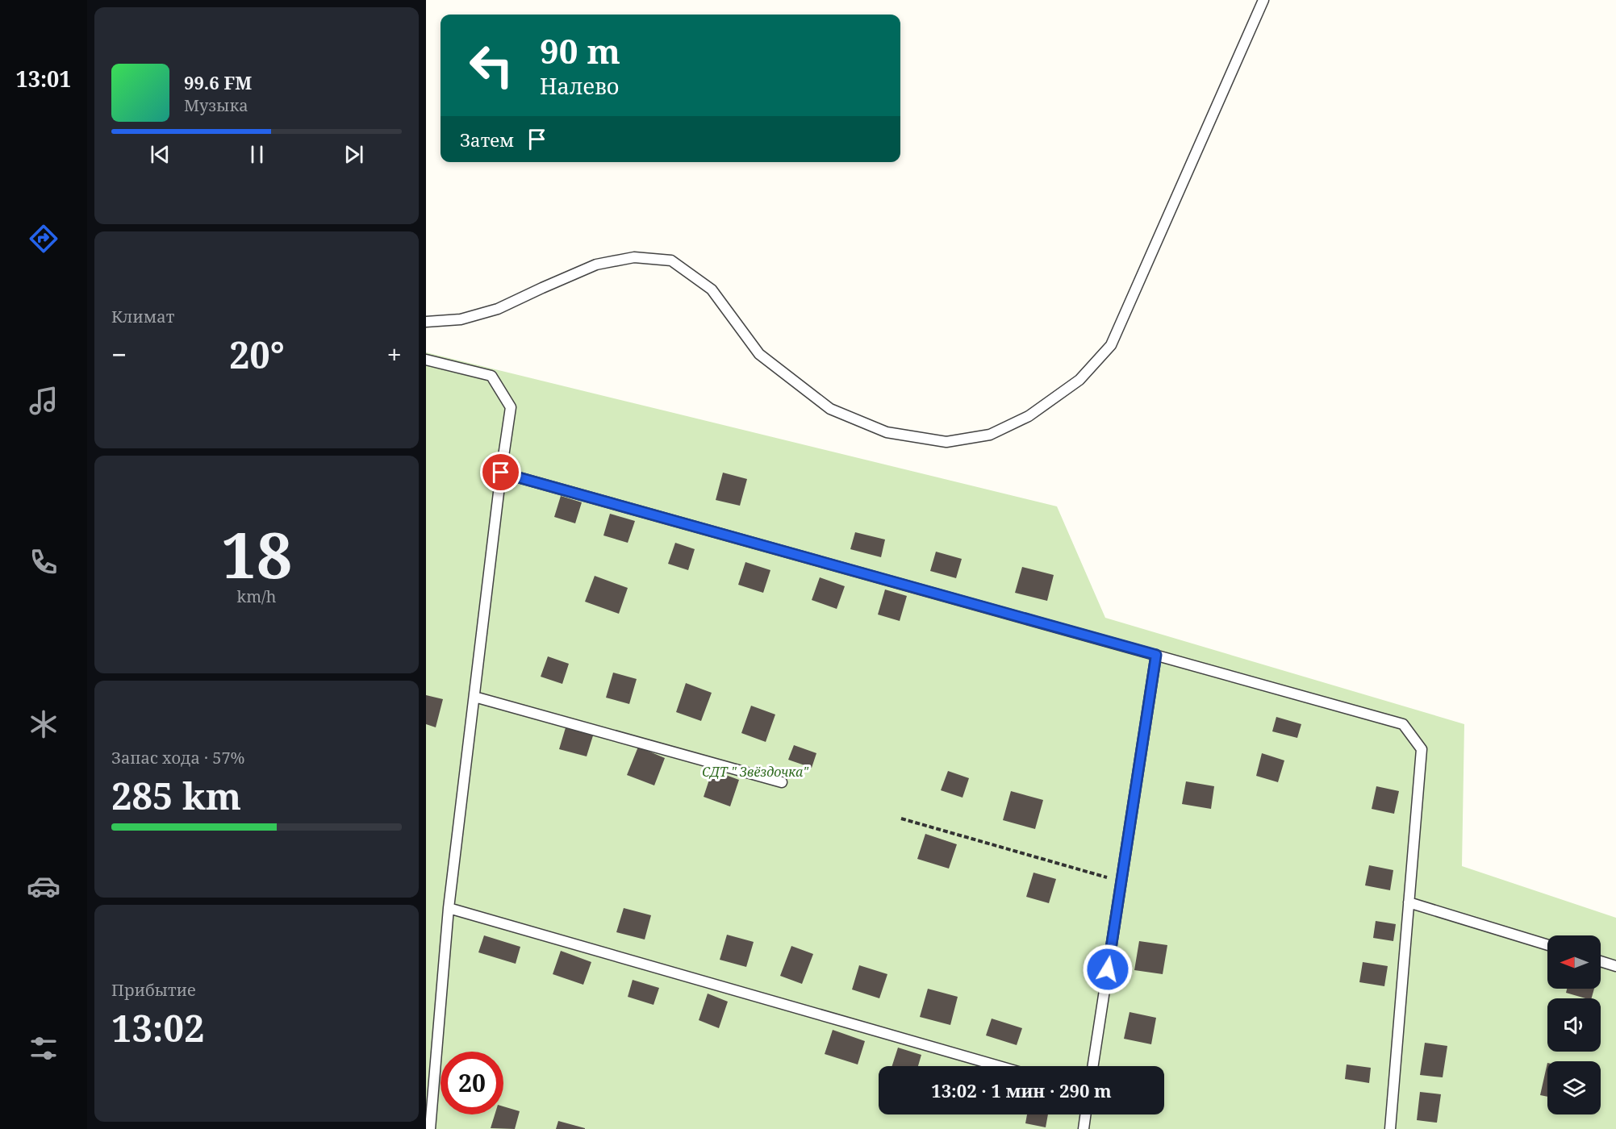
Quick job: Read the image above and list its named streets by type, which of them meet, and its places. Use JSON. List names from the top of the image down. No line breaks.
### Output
{"parks":["СДТ \" Звёздочка\""],"north":"left","page":{"tabs":"13:01","turn":["90 m","Налево"],"song":["99.6 FM","Музыка"],"then":"Затем","tile":["Климат",["18","km/h"],["Запас хода · 57%","285 km"],["Прибытие","13:02"]],"heat":["−","20°","+"],"limit":"20","trip":"13:02 · 1 мин · 290 m"}}
